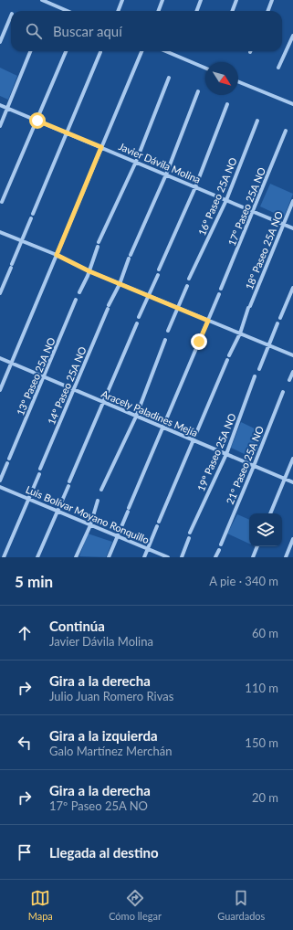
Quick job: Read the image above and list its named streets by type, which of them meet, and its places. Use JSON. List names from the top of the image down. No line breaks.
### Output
{"streets":{"street":["Javier Dávila Molina","16º Paseo 25A NO","17º Paseo 25A NO","18º Paseo 25A NO","13º Paseo 25A NO","14º Paseo 25A NO","Aracely Paladines Mejía","19º Paseo 25A NO","21º Paseo 25A NO","Luis Bolívar Moyano Ronquillo"]},"crossings":[["Javier Dávila Molina","16º Paseo 25A NO"],["Javier Dávila Molina","17º Paseo 25A NO"],["Javier Dávila Molina","18º Paseo 25A NO"],["Javier Dávila Molina","14º Paseo 25A NO"],["13º Paseo 25A NO","Aracely Paladines Mejía"],["14º Paseo 25A NO","Aracely Paladines Mejía"],["Aracely Paladines Mejía","19º Paseo 25A NO"],["Aracely Paladines Mejía","21º Paseo 25A NO"]],"north":"bottom right","page":{"search":"Buscar aquí","heading":["5 min","A pie · 340 m"],"list":[["Continúa","Javier Dávila Molina","60 m"],["Gira a la derecha","Julio Juan Romero Rivas","110 m"],["Gira a la izquierda","Galo Martínez Merchán","150 m"],["Gira a la derecha","17º Paseo 25A NO","20 m"],"Llegada al destino"],"nav":["Mapa","Cómo llegar","Guardados"]}}
